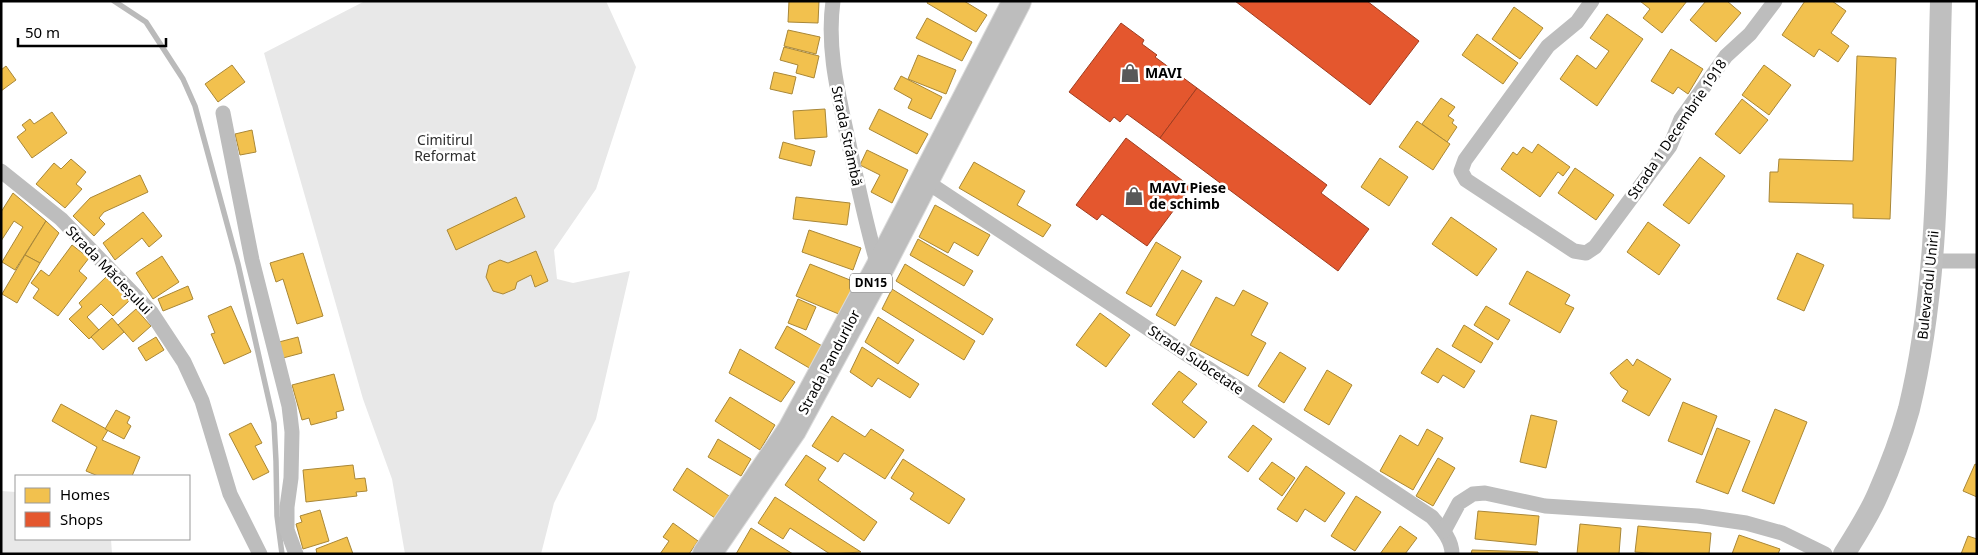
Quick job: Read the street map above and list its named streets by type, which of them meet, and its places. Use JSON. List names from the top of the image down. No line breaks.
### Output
{"streets":{"highway":["DN15","Strada Pandurilor"],"main road":["Bulevardul Unirii"],"street":["Strada 1 Decembrie 1918","Strada Strâmbă","Strada Măcieșului","Strada Subcetate"]},"crossings":[["Strada Strâmbă","Strada Pandurilor"],["Strada Subcetate","Strada Pandurilor"]],"parks":["Cimitirul Reformat"],"places":{"shop":["MAVI","MAVI Piese de schimb"]},"legend":["Homes","Shops"],"scale_bar":"50 m"}
